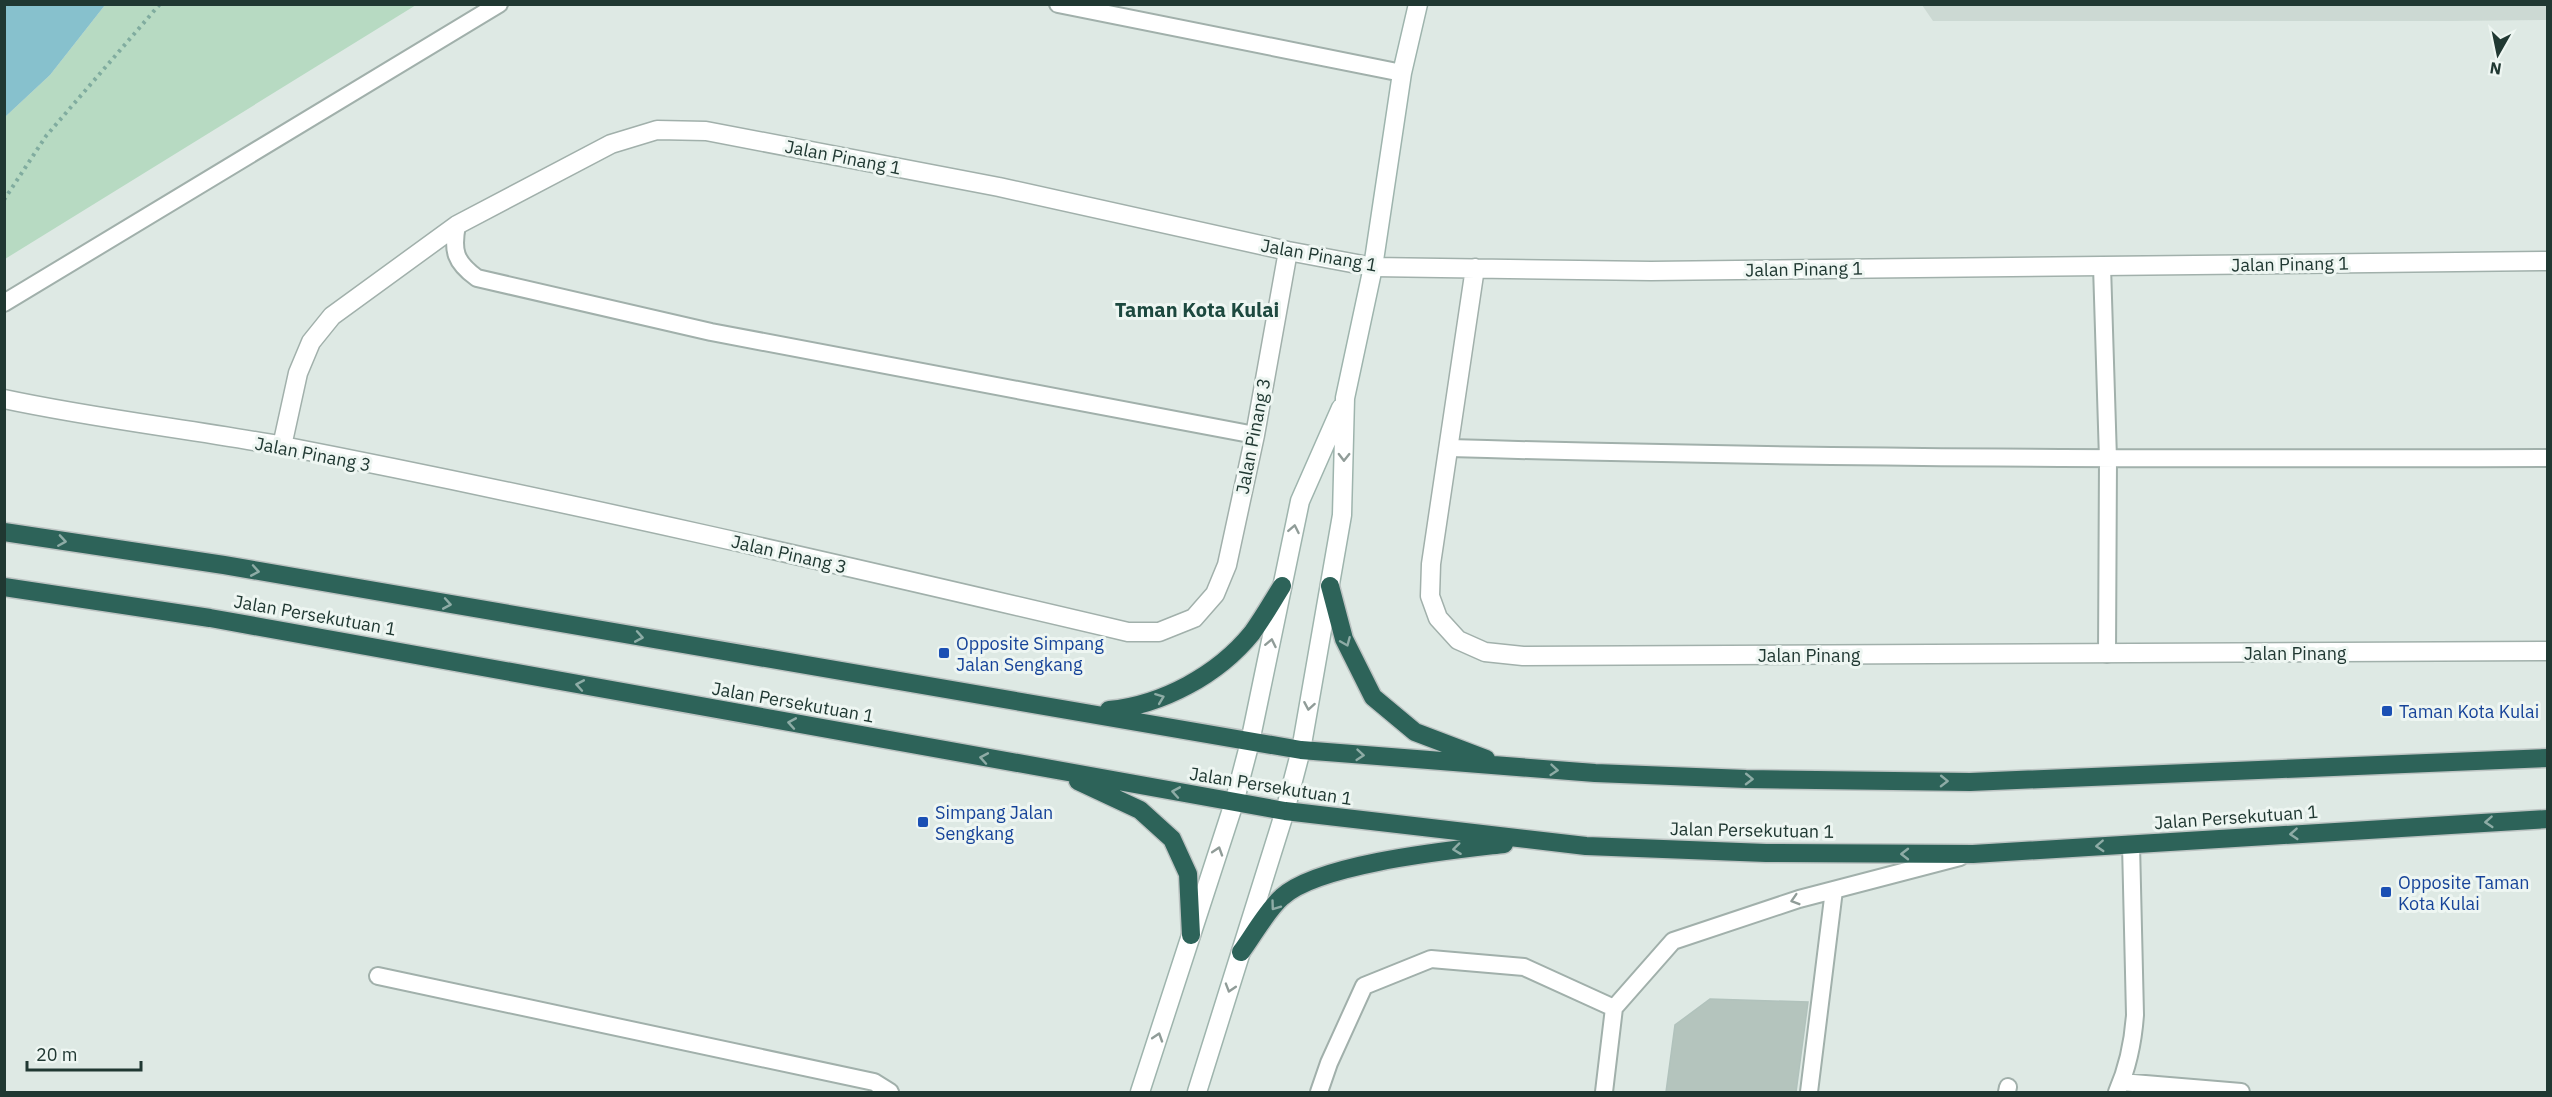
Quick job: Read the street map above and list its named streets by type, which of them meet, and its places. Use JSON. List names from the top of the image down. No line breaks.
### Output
{"streets":{"highway":["Jalan Persekutuan 1"],"street":["Jalan Pinang 1","Jalan Pinang 3","Jalan Pinang"]},"crossings":[["Jalan Pinang 1","Jalan Pinang 3"],["Jalan Pinang 1","Jalan Pinang"]],"districts":["Taman Kota Kulai"],"places":{"transit":["Opposite Simpang Jalan Sengkang","Taman Kota Kulai","Simpang Jalan Sengkang","Opposite Taman Kota Kulai"]},"scale_bar":"20 m","north":"bottom"}
